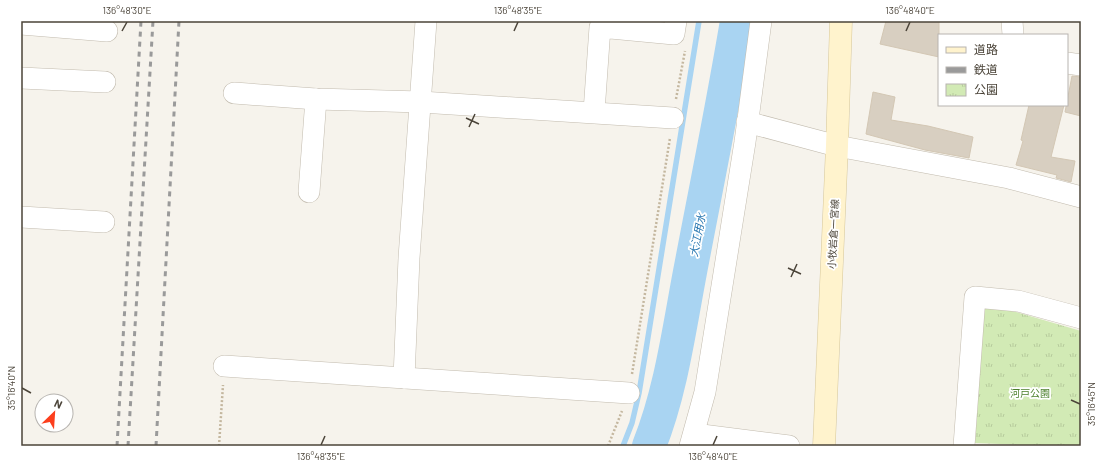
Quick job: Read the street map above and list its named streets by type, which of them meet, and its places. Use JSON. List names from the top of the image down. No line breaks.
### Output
{"streets":{"main road":["小牧岩倉一宮線"]},"water":["大江用水"],"parks":["河戸公園"],"legend":["道路","鉄道","公園"],"north":"top right","coordinates":["136°48'30\"E","136°48'35\"E","136°48'40\"E","35°16'40\"N","35°16'45\"N"]}
